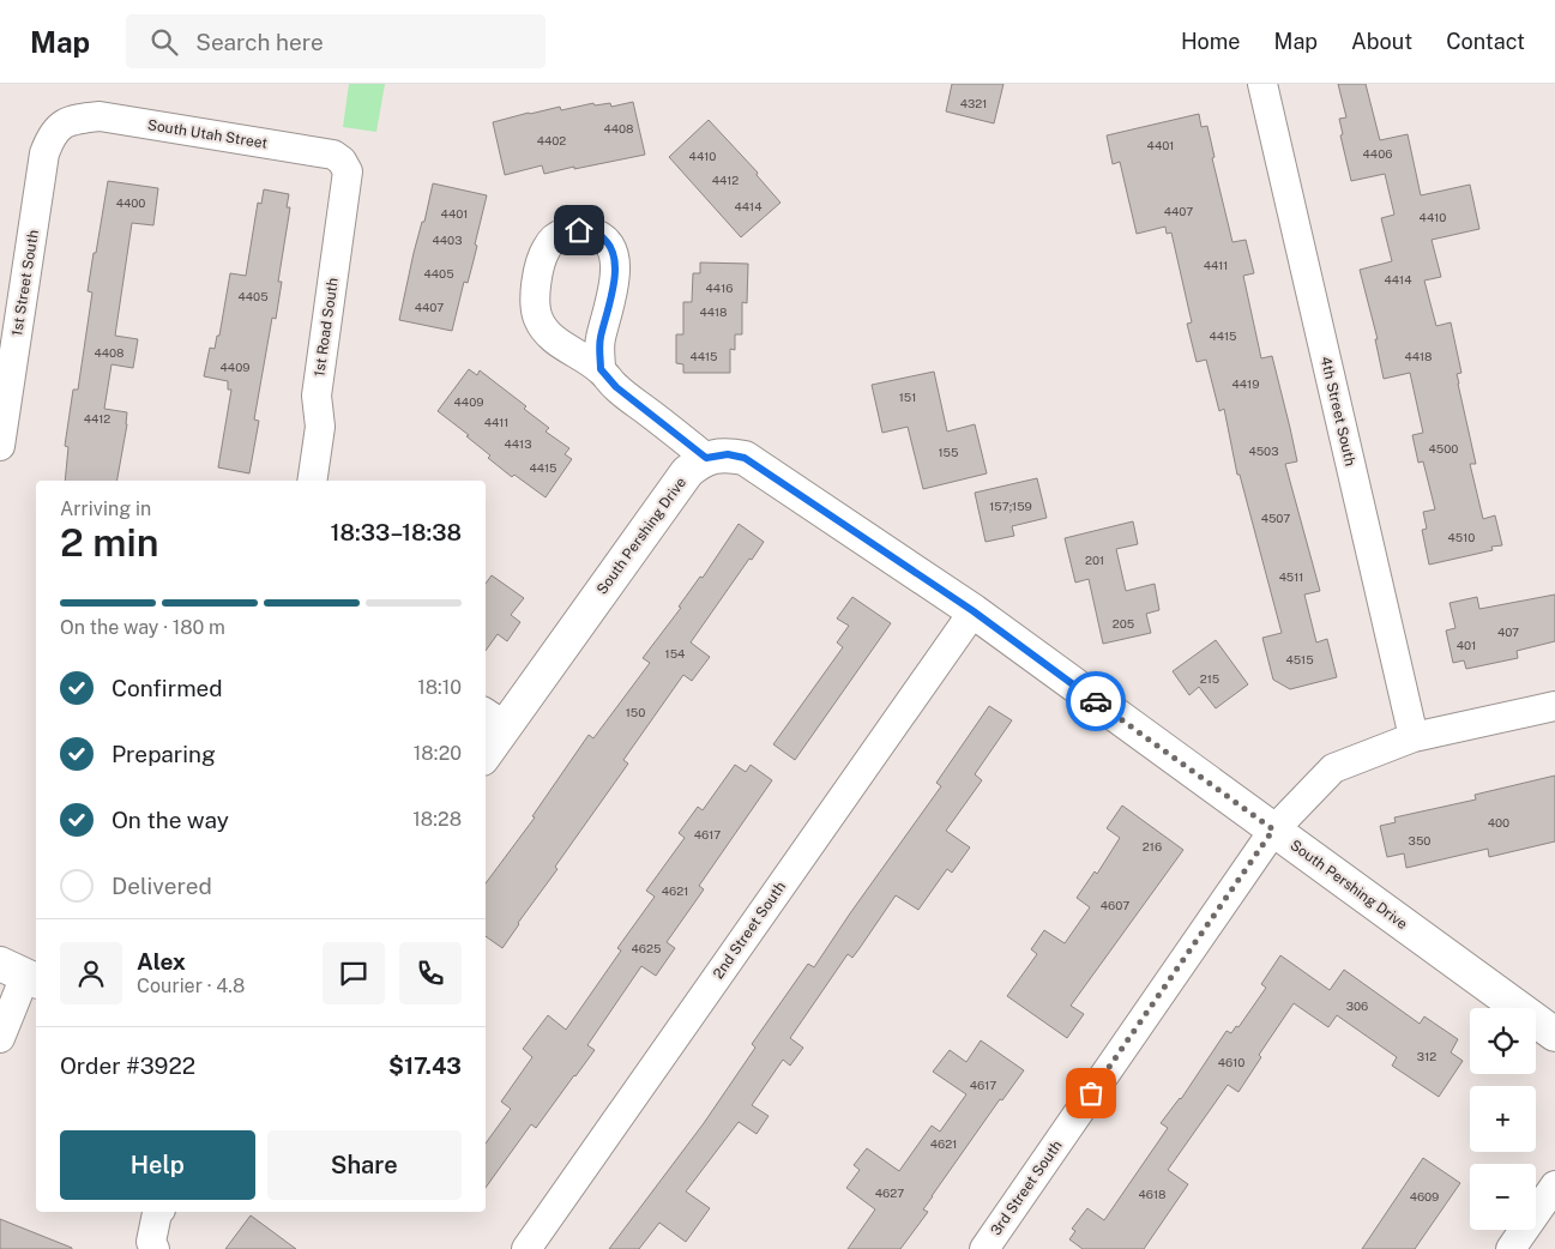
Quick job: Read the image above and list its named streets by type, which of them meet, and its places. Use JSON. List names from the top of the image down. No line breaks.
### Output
{"streets":{"street":["South Utah Street","1st Street South","1st Road South","4th Street South","South Pershing Drive","2nd Street South","3rd Street South"]},"crossings":[["South Utah Street","1st Street South"],["South Utah Street","1st Road South"],["4th Street South","3rd Street South"],["South Pershing Drive","2nd Street South"],["South Pershing Drive","3rd Street South"]],"house_numbers":["4321","4408","4402","4401","4406","4410","4412","4400","4414","4407","4401","4410","4403","4411","4405","4414","4416","4405","4407","4418","4415","4408","4415","4418","4409","4419","151","4409","4412","4411","4413","4500","4503","155","4415","157;159","4507","4510","201","4511","205","407","401","154","4515","215","150","400","4617","350","216","4621","4607","4625","306","312","4610","4617","4621","4627","4618","4609"],"page":{"header":"Map","search":"Search here","nav":["Home","Map","About","Contact"],"heading":["2 min","Arriving in","18:33–18:38"],"panel":["Alex","Courier · 4.8","Order #3922","$17.43"],"bar":"On the way · 180 m","list":[["Confirmed","18:10"],["Preparing","18:20"],["On the way","18:28"],"Delivered"],"map_buttons":["+","−"],"buttons":["Help","Share"]}}
